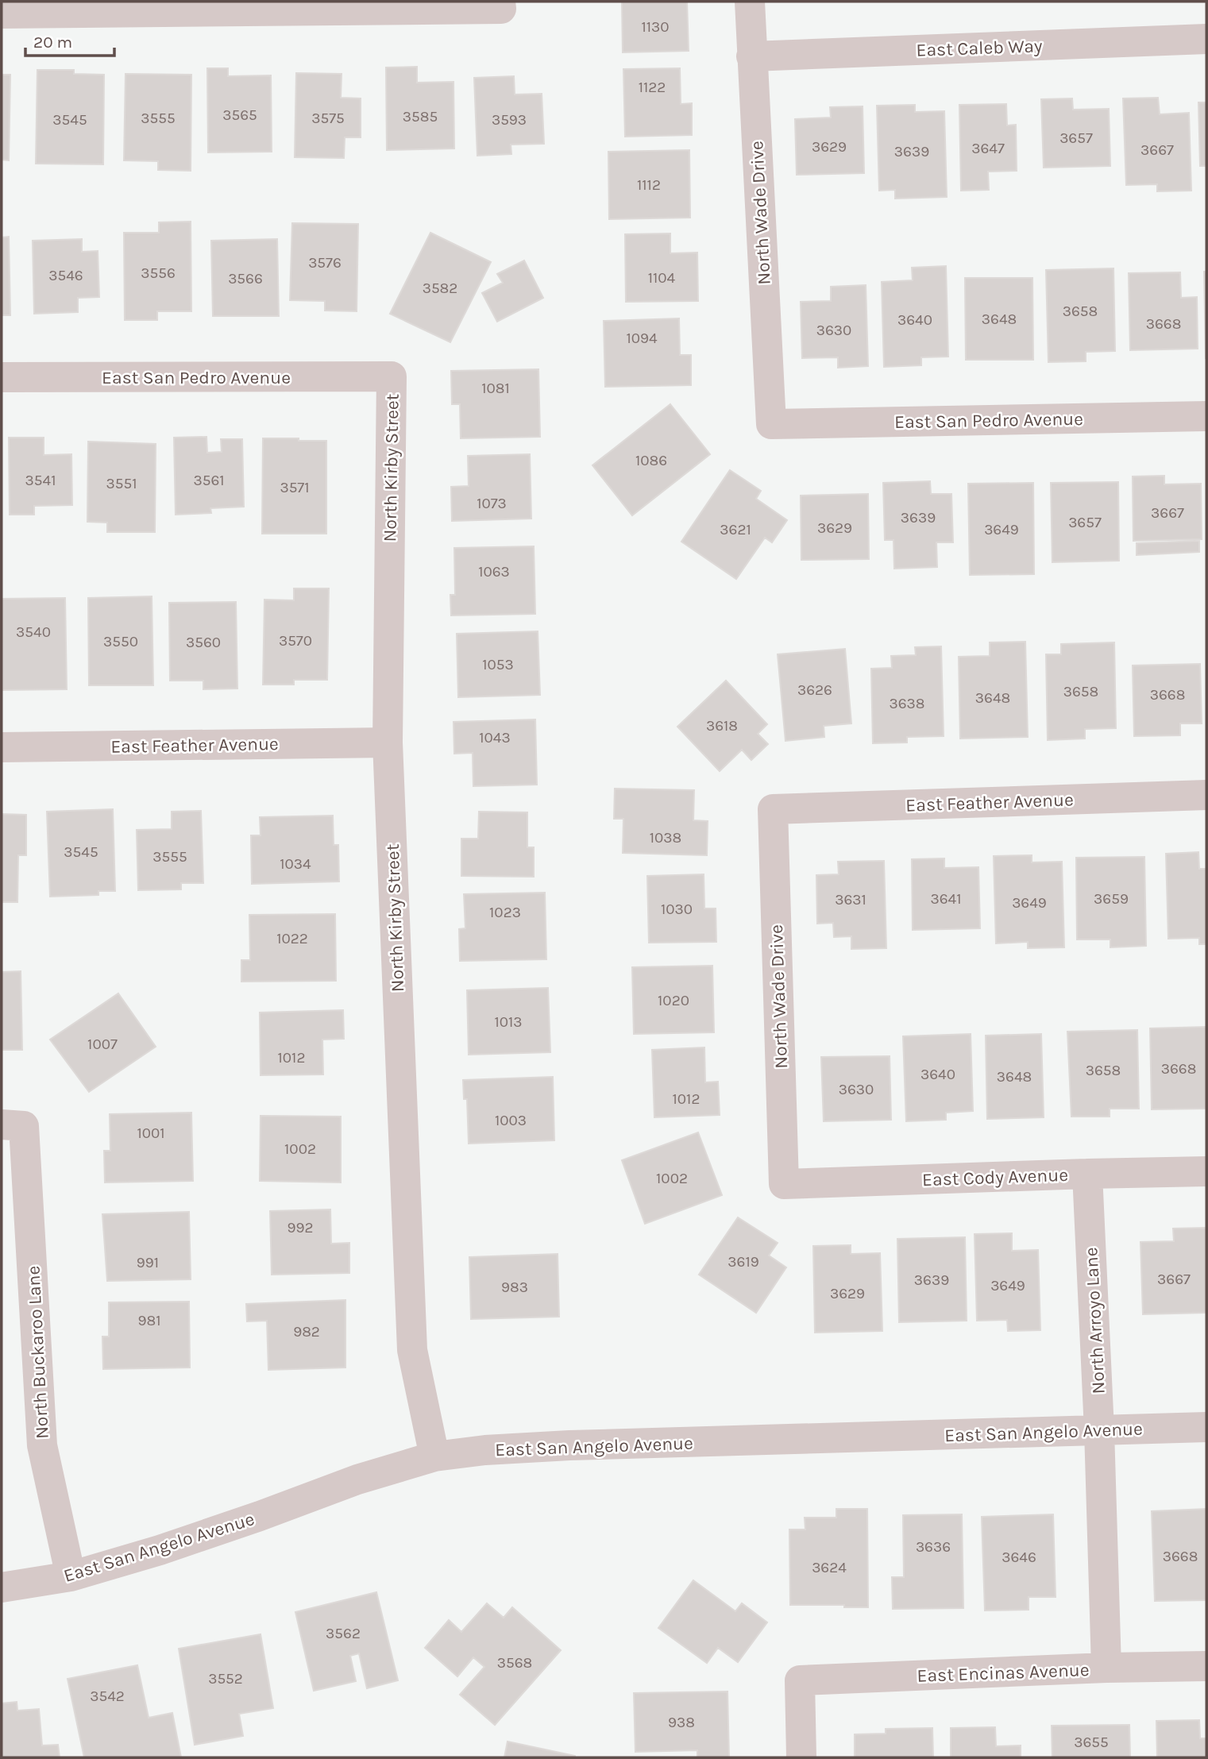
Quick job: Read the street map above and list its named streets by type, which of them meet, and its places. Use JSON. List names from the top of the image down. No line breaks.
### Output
{"streets":{"street":["East Caleb Way","North Wade Drive","East San Pedro Avenue","North Kirby Street","East Feather Avenue","East Cody Avenue","North Arroyo Lane","North Buckaroo Lane","East San Angelo Avenue","East Encinas Avenue"]},"crossings":[["East Caleb Way","North Wade Drive"],["North Wade Drive","East San Pedro Avenue"],["North Wade Drive","East Feather Avenue"],["North Wade Drive","East Cody Avenue"],["East San Pedro Avenue","North Kirby Street"],["North Kirby Street","East Feather Avenue"],["North Kirby Street","East San Angelo Avenue"],["East Cody Avenue","North Arroyo Lane"],["North Arroyo Lane","East San Angelo Avenue"],["North Arroyo Lane","East Encinas Avenue"],["North Buckaroo Lane","East San Angelo Avenue"]],"house_numbers":["1130","1122","3565","3585","3555","3575","3545","3593","3657","3629","3647","3667","3639","1112","3576","3556","3546","1104","3566","3582","3658","3648","3640","3668","3630","1094","1081","1086","3541","3561","3551","3571","1073","3667","3639","3657","3629","3621","3649","1063","3540","3570","3550","3560","1053","3626","3658","3668","3648","3638","3618","1043","1038","3545","3555","1034","3641","3659","3631","3649","1030","1023","1022","1020","1013","1007","1012","3668","3658","3640","3648","3630","1012","1003","1001","1002","1002","992","3619","991","3667","3639","3649","983","3629","981","982","3636","3668","3646","3624","3562","3568","3552","3542","938","3655"],"scale_bar":"20 m"}
